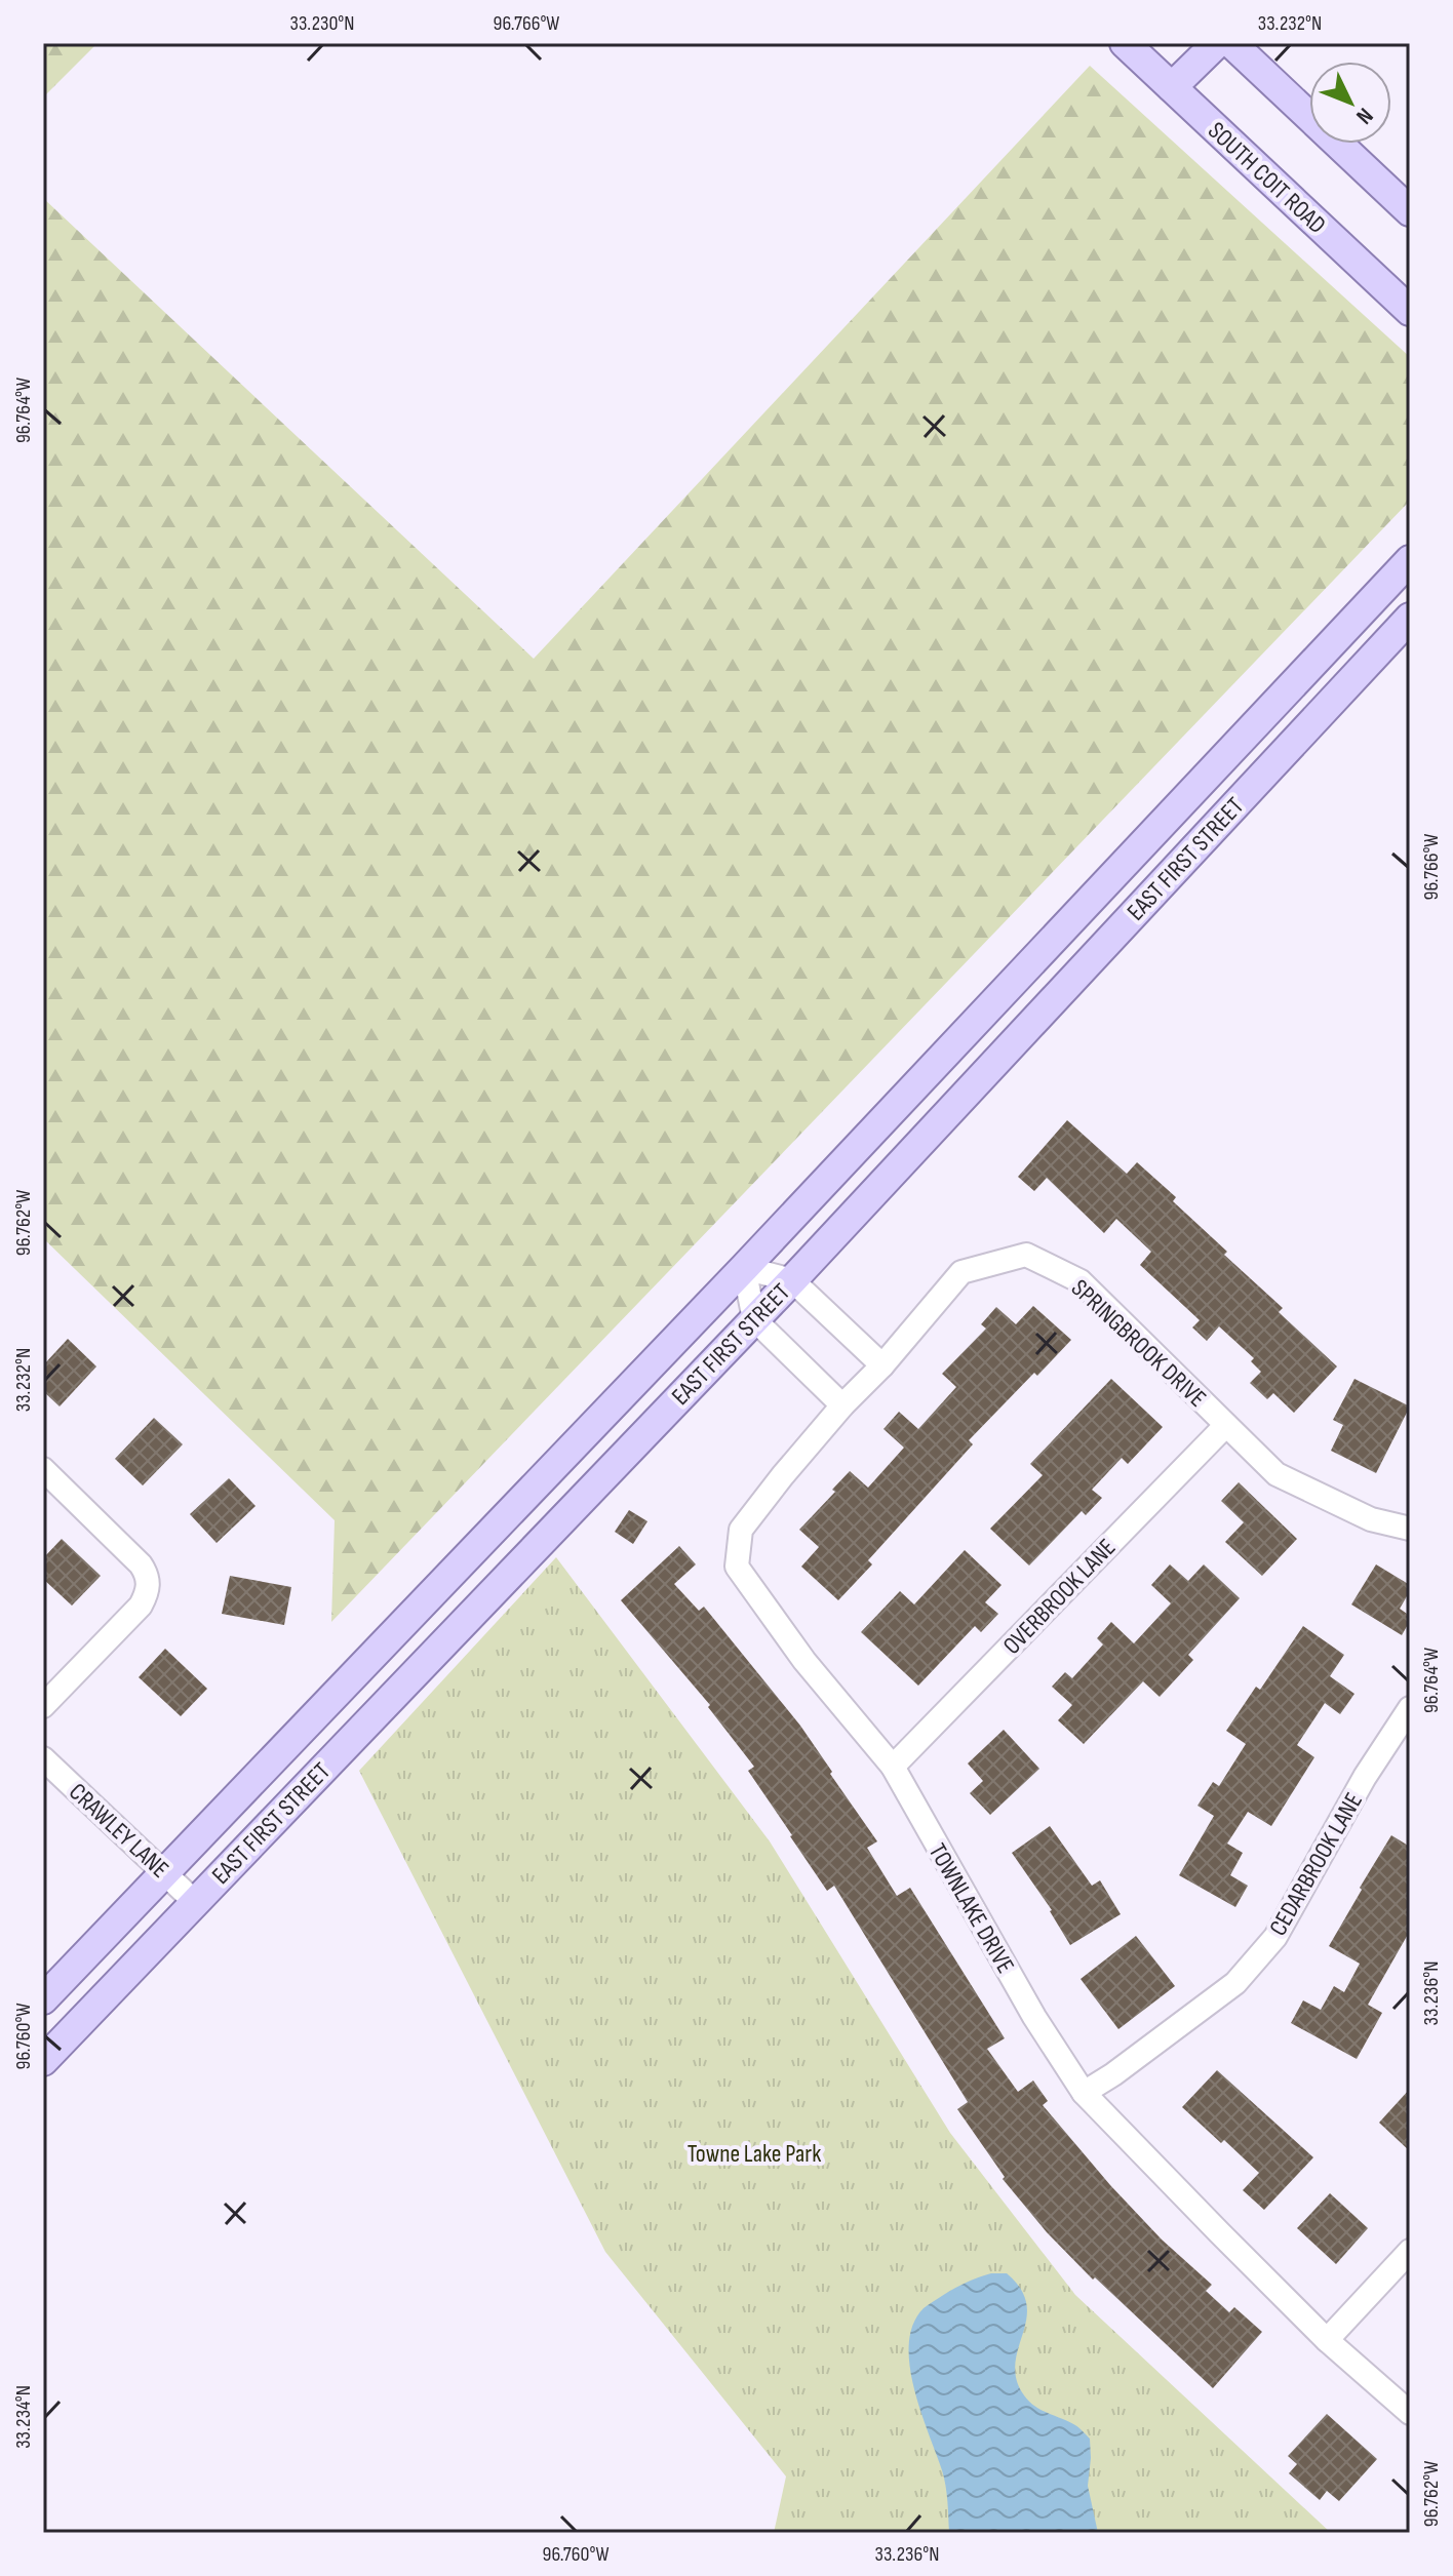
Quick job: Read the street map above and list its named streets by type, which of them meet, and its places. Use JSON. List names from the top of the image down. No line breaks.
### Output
{"streets":{"main road":["SOUTH COIT ROAD","EAST FIRST STREET"],"street":["SPRINGBROOK DRIVE","OVERBROOK LANE","CRAWLEY LANE","CEDARBROOK LANE","TOWNLAKE DRIVE"]},"crossings":[["EAST FIRST STREET","CRAWLEY LANE"],["SPRINGBROOK DRIVE","OVERBROOK LANE"],["SPRINGBROOK DRIVE","TOWNLAKE DRIVE"],["OVERBROOK LANE","TOWNLAKE DRIVE"],["CEDARBROOK LANE","TOWNLAKE DRIVE"]],"parks":["Towne Lake Park"],"north":"bottom right","coordinates":["33.230°N","96.766°W","33.232°N","96.764°W","96.762°W","33.236°N","96.760°W","33.234°N"]}
